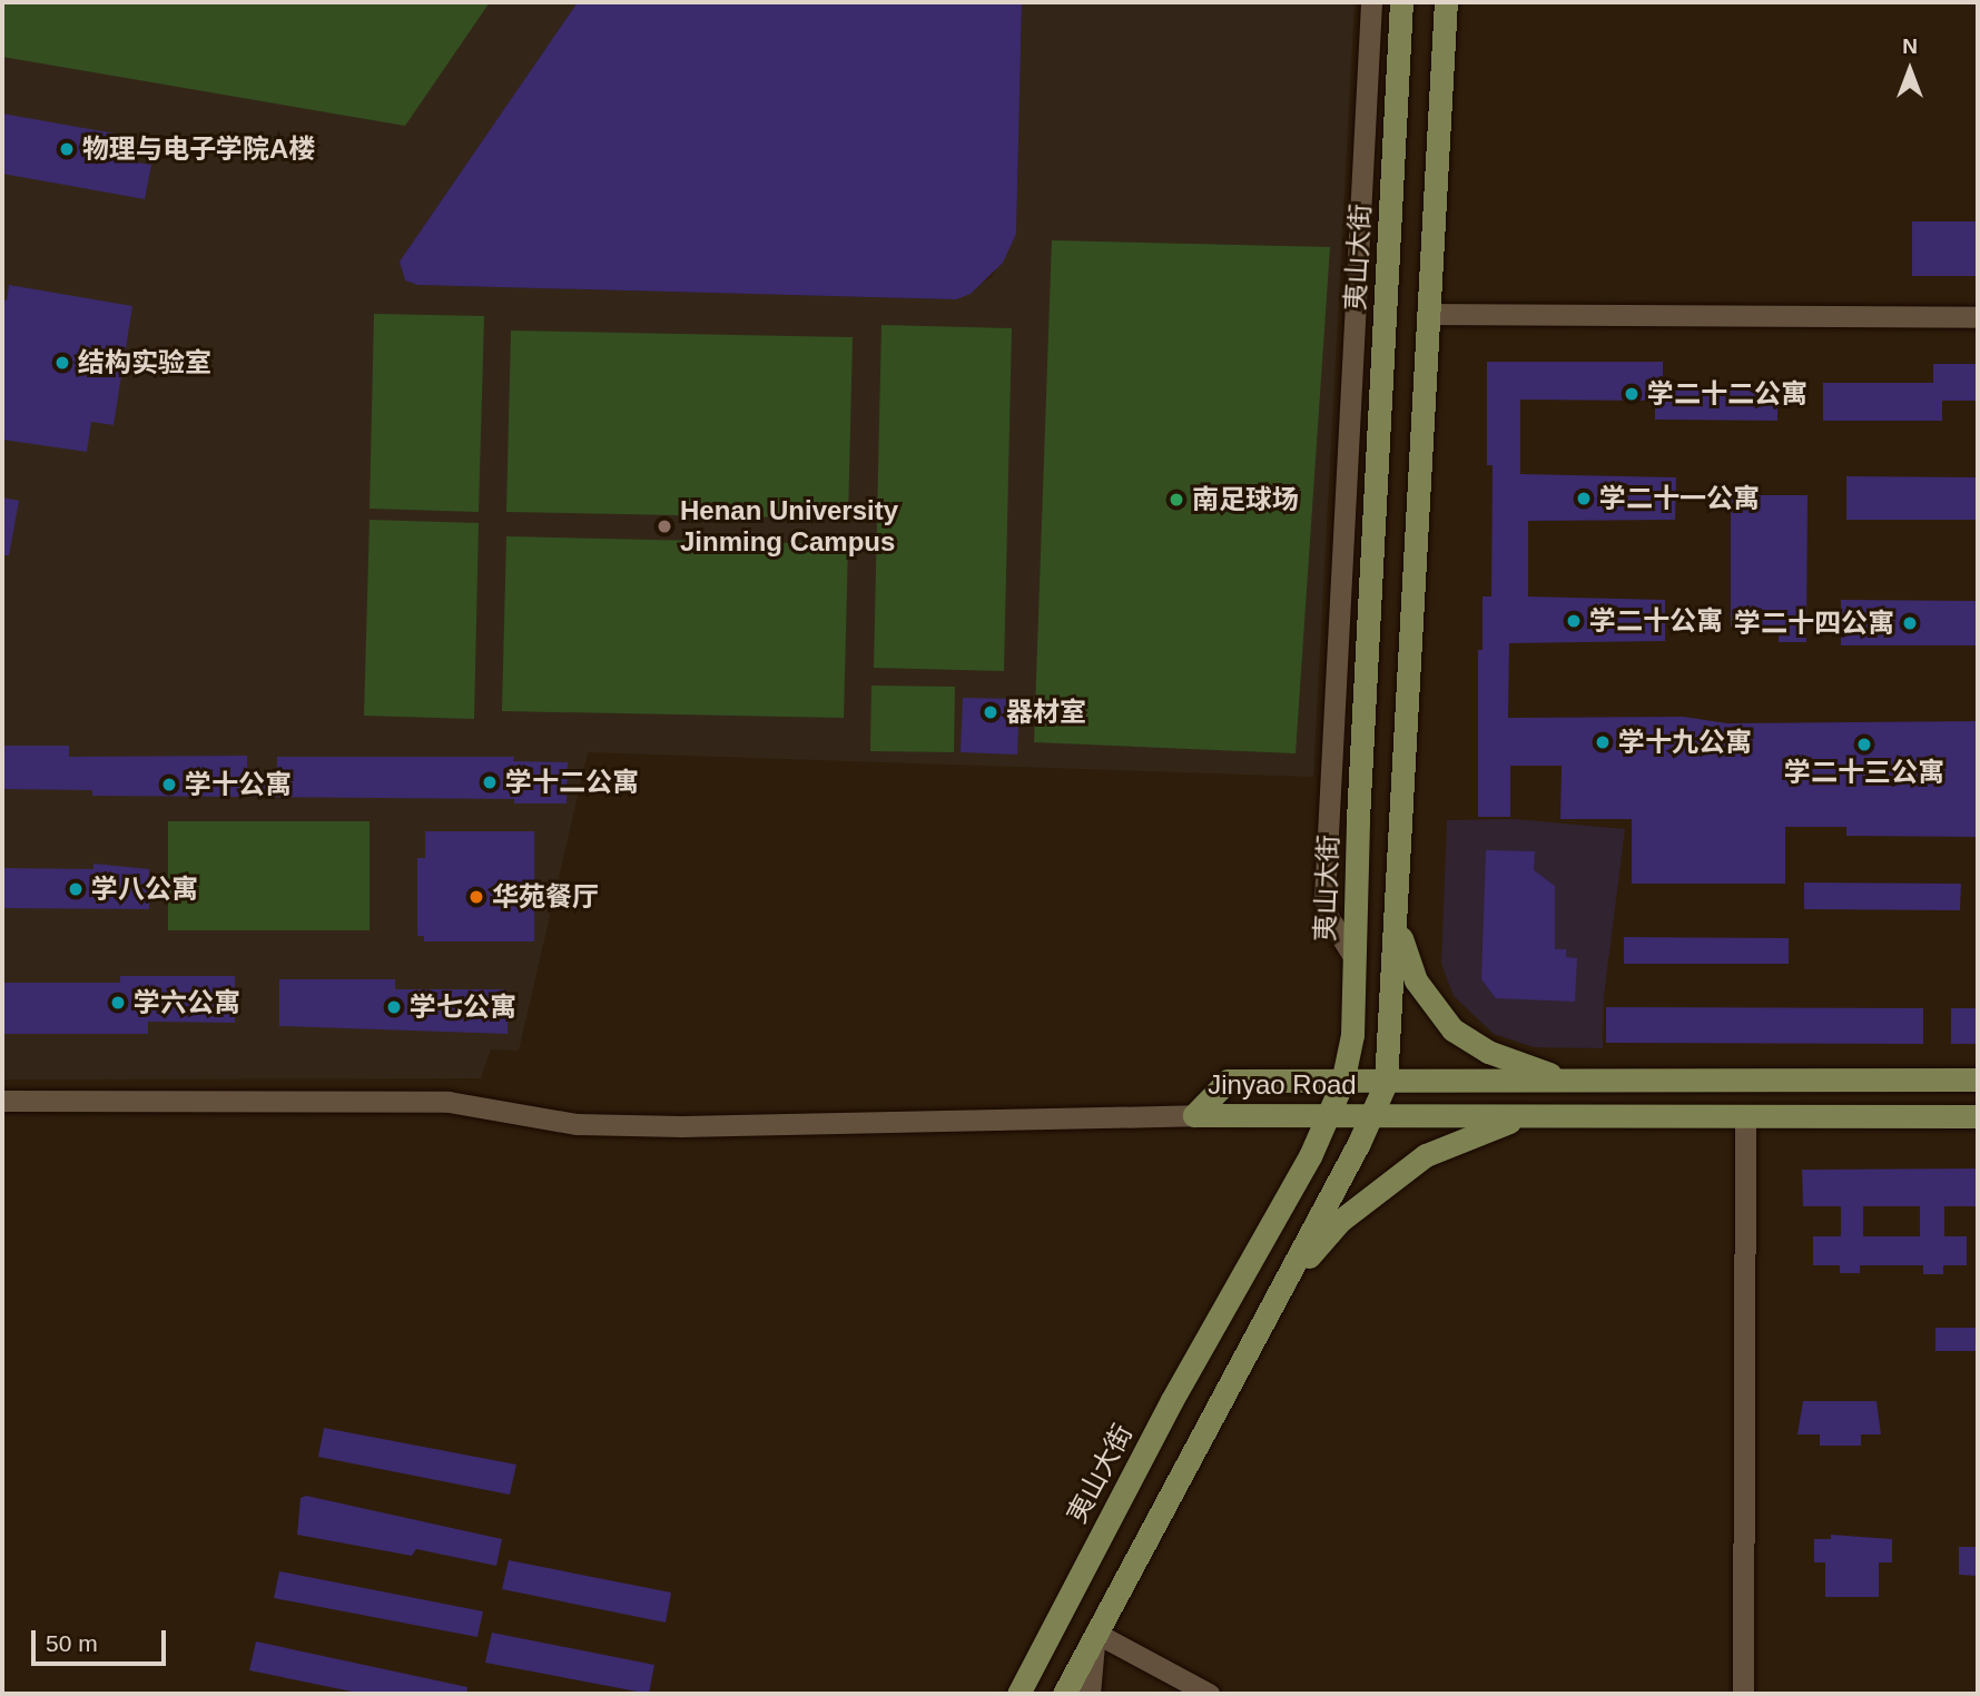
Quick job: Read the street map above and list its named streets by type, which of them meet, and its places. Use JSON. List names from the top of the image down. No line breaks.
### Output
{"streets":{"main road":["夷山大街","Jinyao Road"]},"crossings":[["夷山大街","Jinyao Road"]],"places":["物理与电子学院A楼","结构实验室","学二十二公寓","学二十一公寓","南足球场","Henan University Jinming Campus","学二十公寓","学二十四公寓","器材室","学十九公寓","学二十三公寓","学十二公寓","学十公寓","学八公寓","华苑餐厅","学六公寓","学七公寓"],"scale_bar":"50 m","north":"top"}
